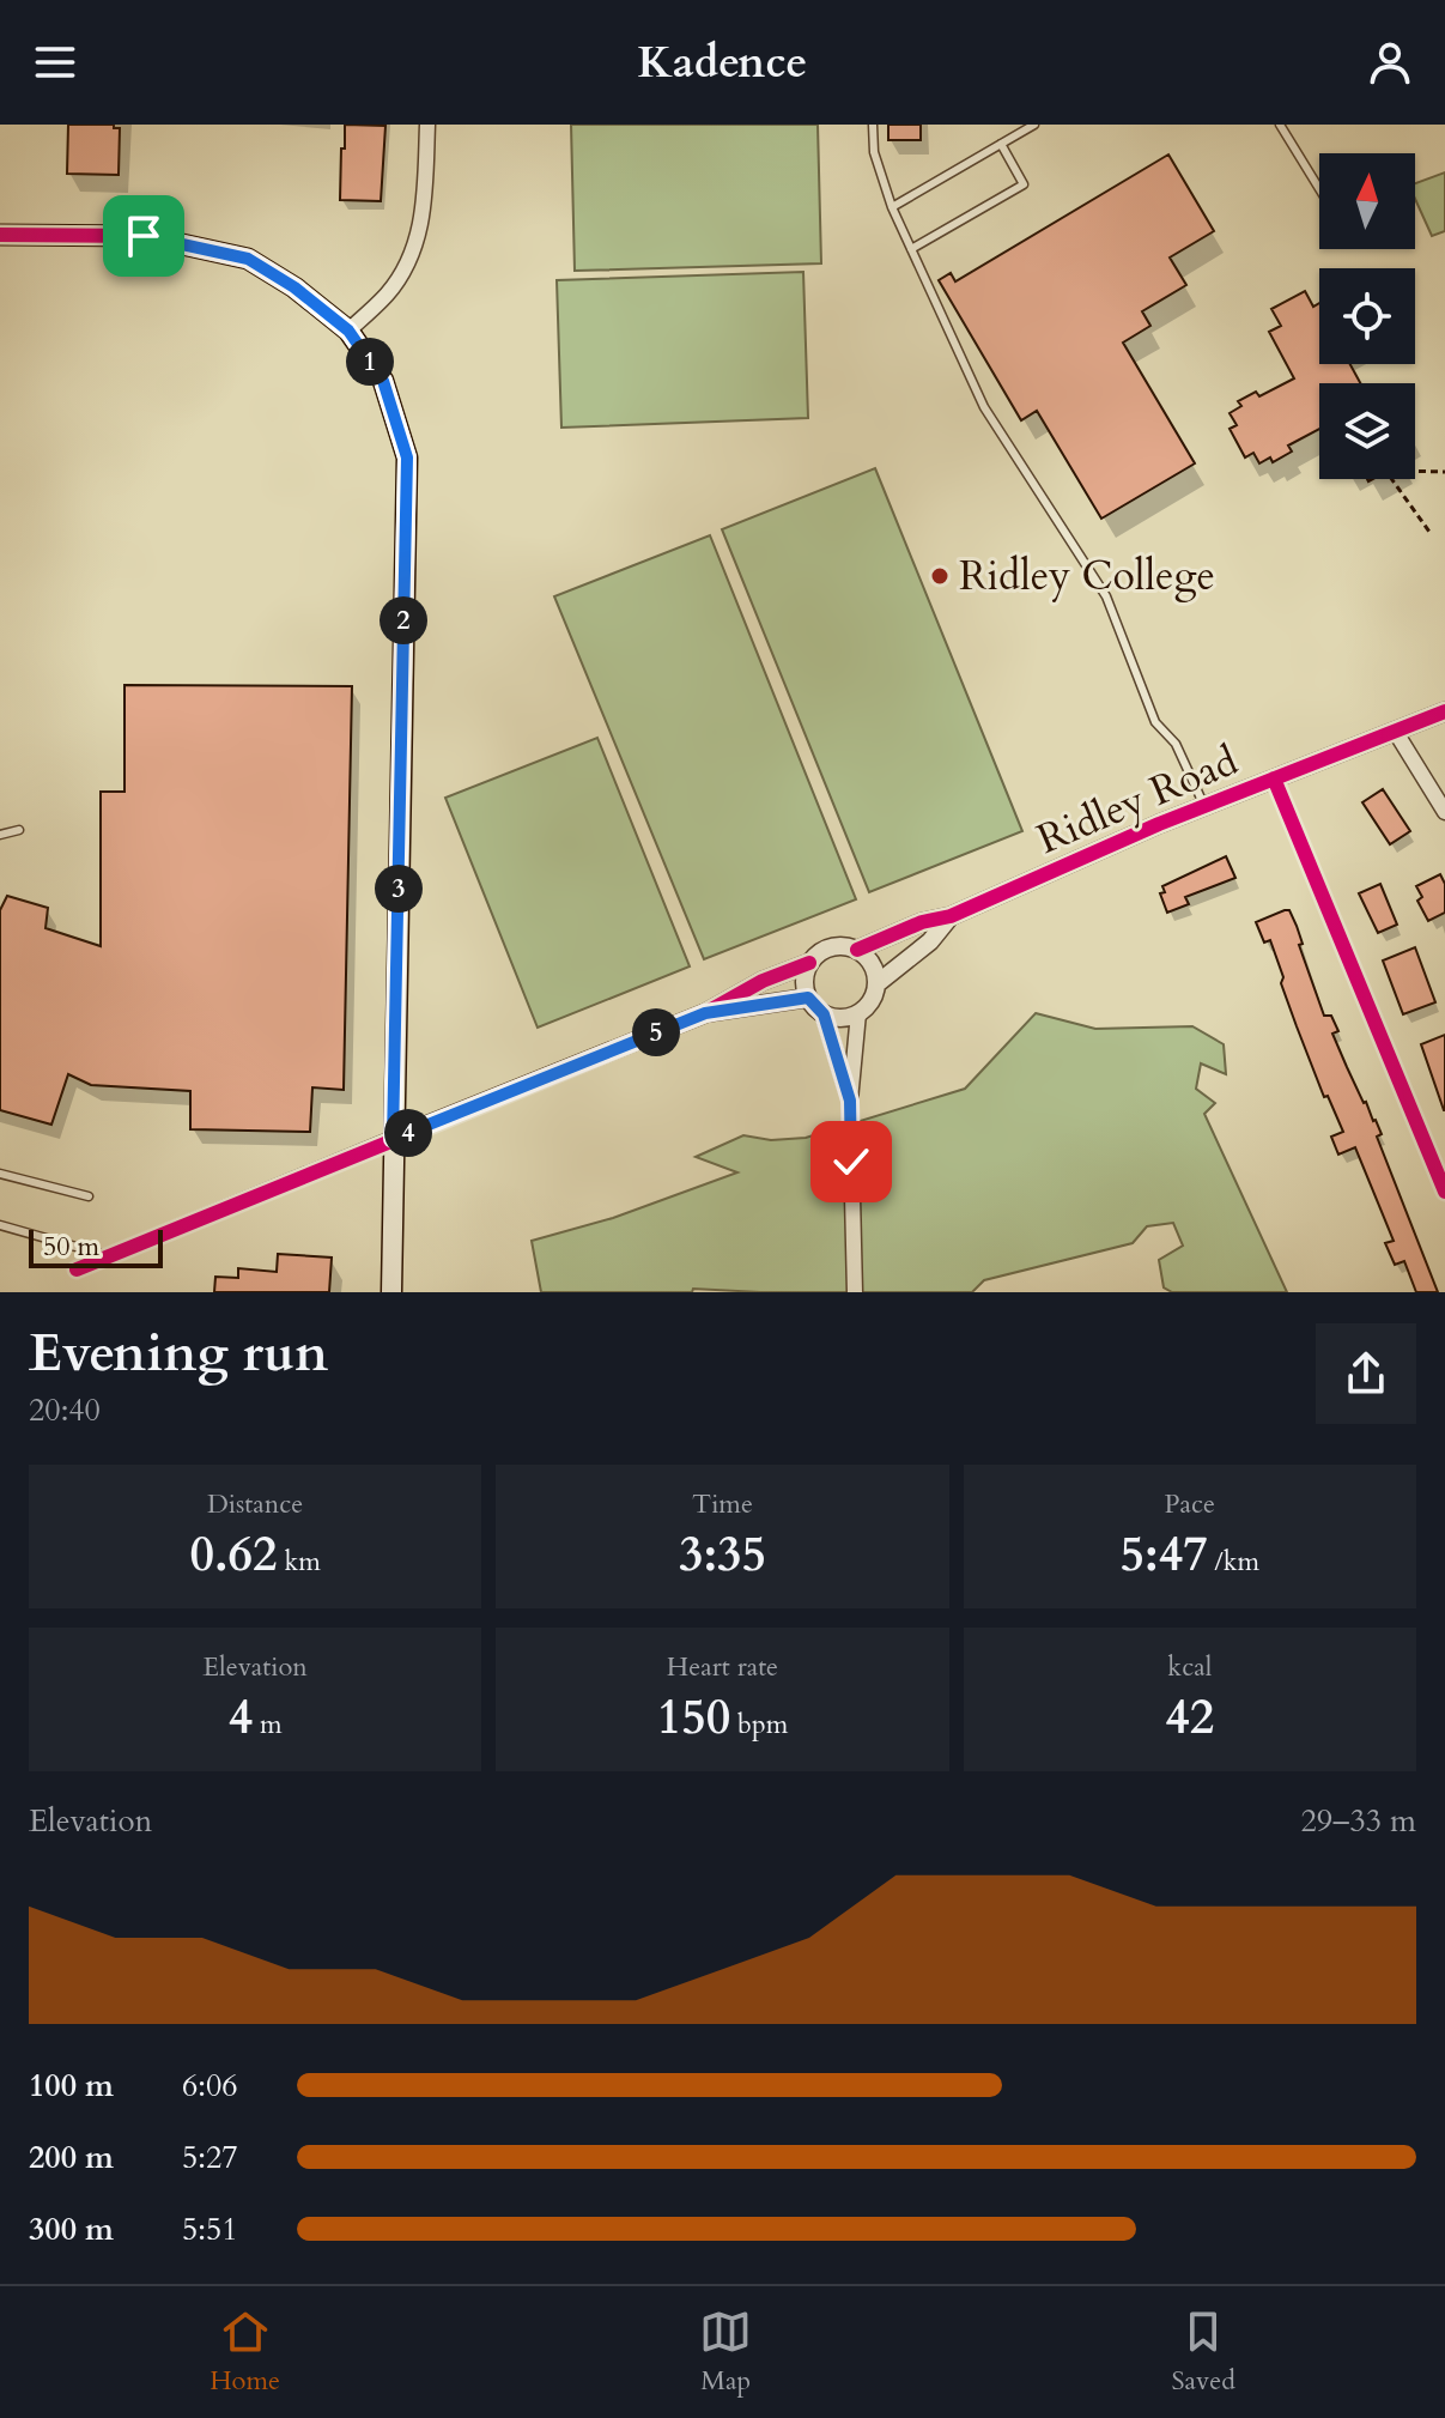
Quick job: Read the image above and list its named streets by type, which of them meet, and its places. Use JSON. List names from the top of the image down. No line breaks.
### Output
{"streets":{"street":["Ridley Road"]},"places":["Ridley College"],"scale_bar":"50 m","north":"top","page":{"header":"Kadence","pins":["1","2","3","5","4"],"scale":"50 m","heading":["Evening run","20:40"],"stats":[["Distance","0.62 km"],["Time","3:35"],["Pace","5:47 /km"],["Elevation","4 m"],["Heart rate","150 bpm"],["kcal","42"]],"chart":["Elevation","29–33 m"],"list":[{"name":"100 m","note":"6:06"},{"name":"200 m","note":"5:27"},{"name":"300 m","note":"5:51"}],"tabs":["Home","Map","Saved"]}}
